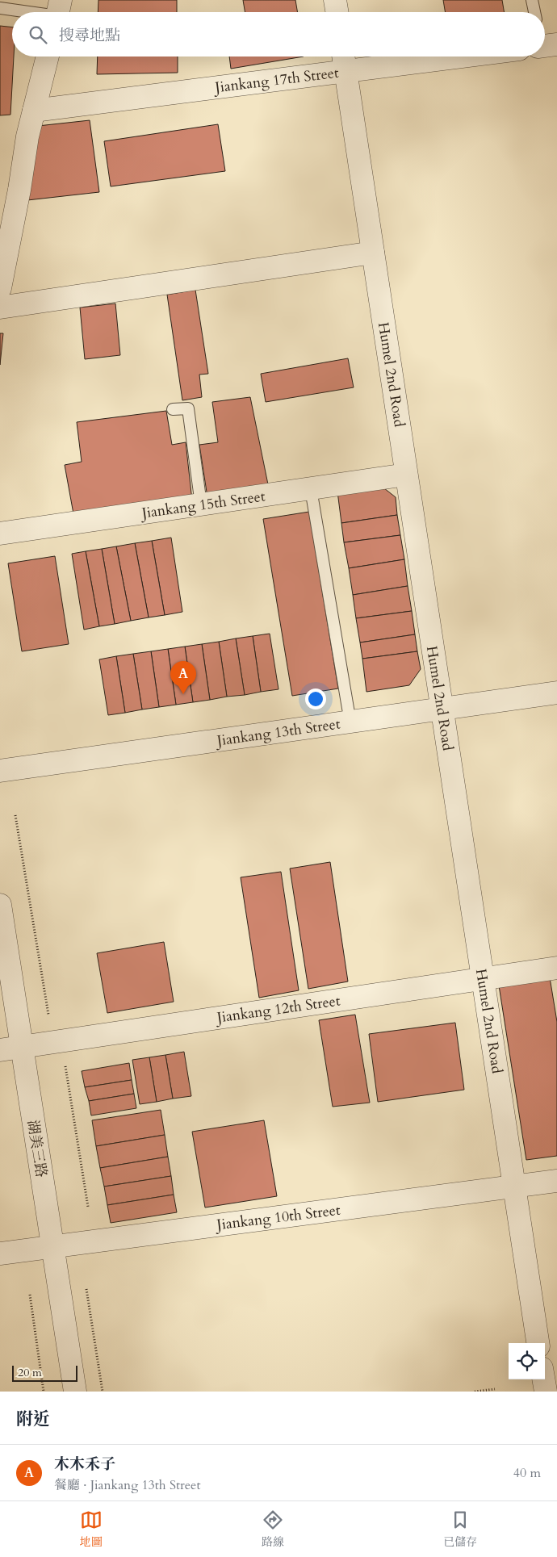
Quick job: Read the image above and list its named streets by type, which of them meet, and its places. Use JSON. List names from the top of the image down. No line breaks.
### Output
{"streets":{"street":["Jiankang 17th Street","Humel 2nd Road","Jiankang 15th Street","Jiankang 13th Street","Jiankang 12th Street","湖美三路","Jiankang 10th Street"]},"crossings":[["Jiankang 17th Street","Humel 2nd Road"],["Humel 2nd Road","Jiankang 15th Street"],["Humel 2nd Road","Jiankang 13th Street"],["Humel 2nd Road","Jiankang 12th Street"],["Humel 2nd Road","Jiankang 10th Street"],["Jiankang 12th Street","湖美三路"],["湖美三路","Jiankang 10th Street"]],"scale_bar":"20 m","page":{"search":"搜尋地點","pins":"A","scale":"20 m","heading":"附近","list":[{"mark":"A","name":"木木禾子","note":"餐廳 · Jiankang 13th Street","value":"40 m"}],"nav":["地圖","路線","已儲存"]}}
